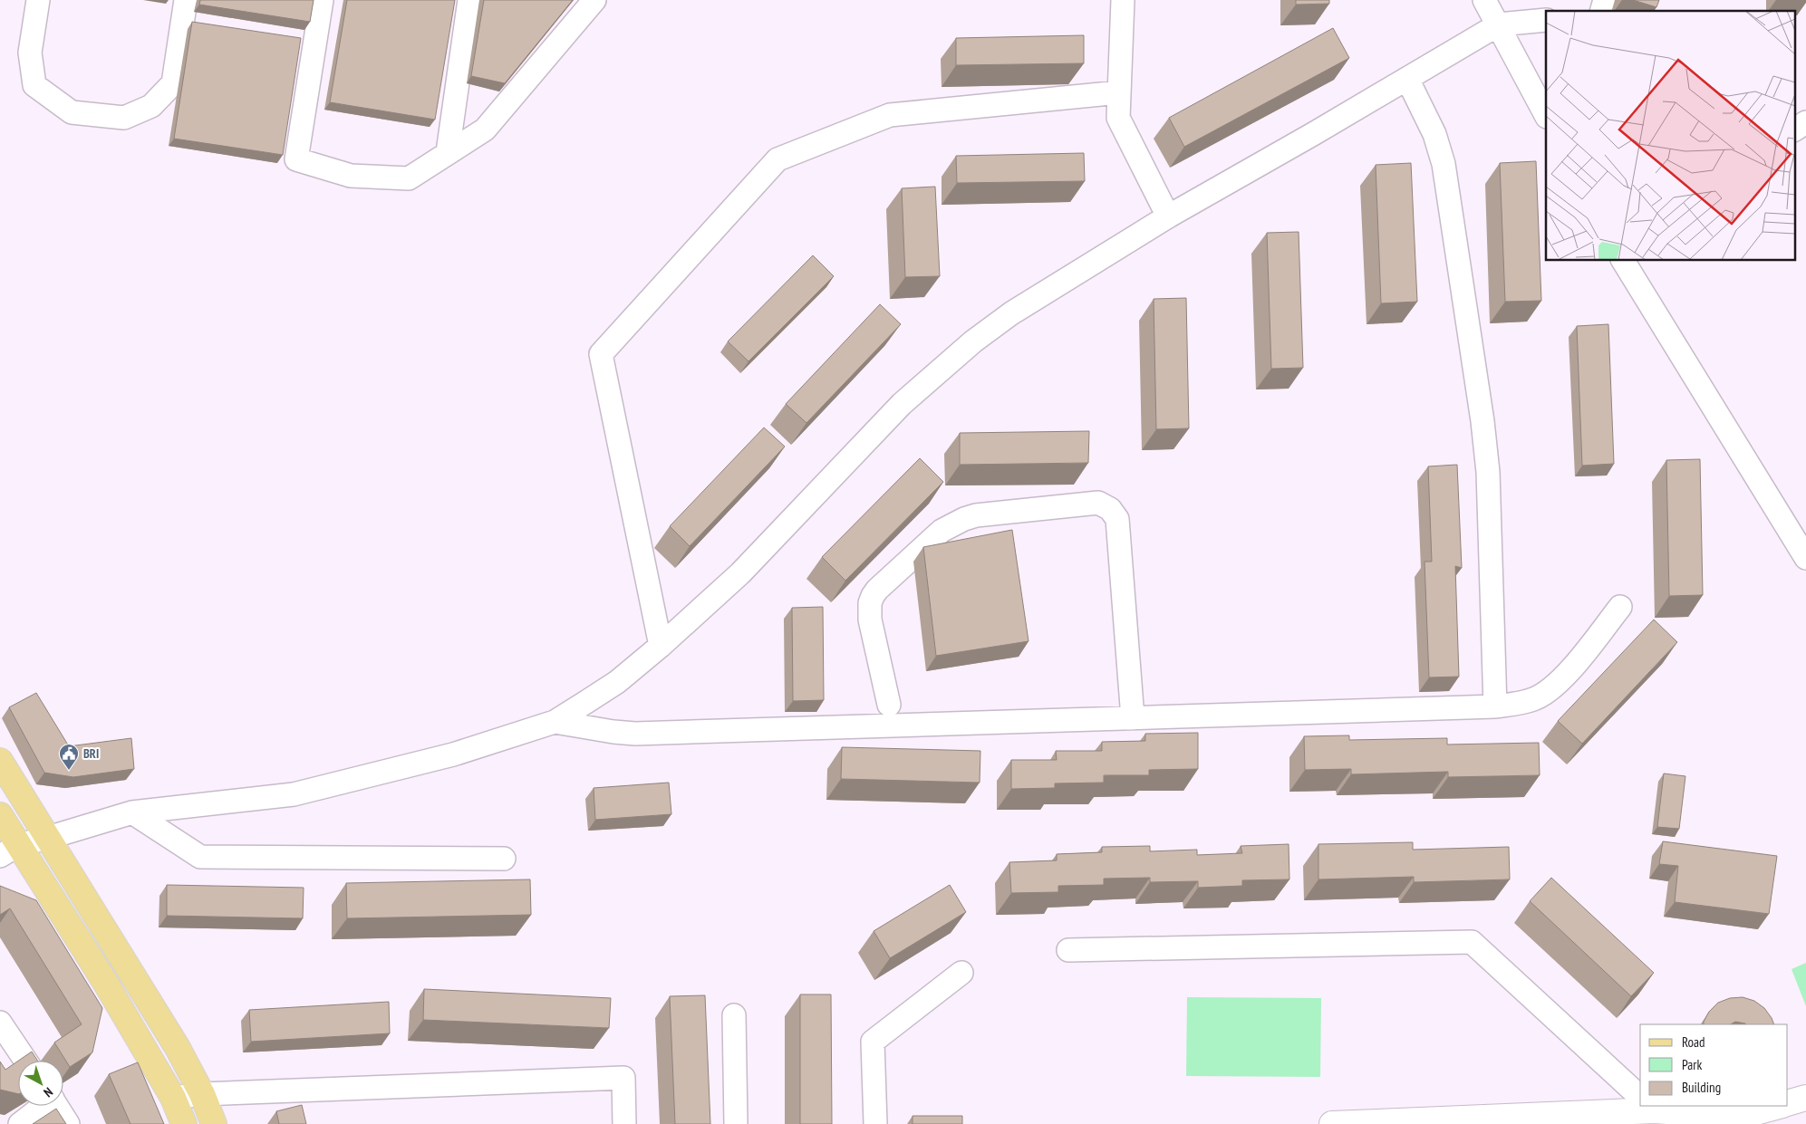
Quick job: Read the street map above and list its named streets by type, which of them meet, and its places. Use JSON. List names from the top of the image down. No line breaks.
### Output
{"places":{"public building":["BRI"]},"legend":["Road","Park","Building"],"north":"bottom right"}
